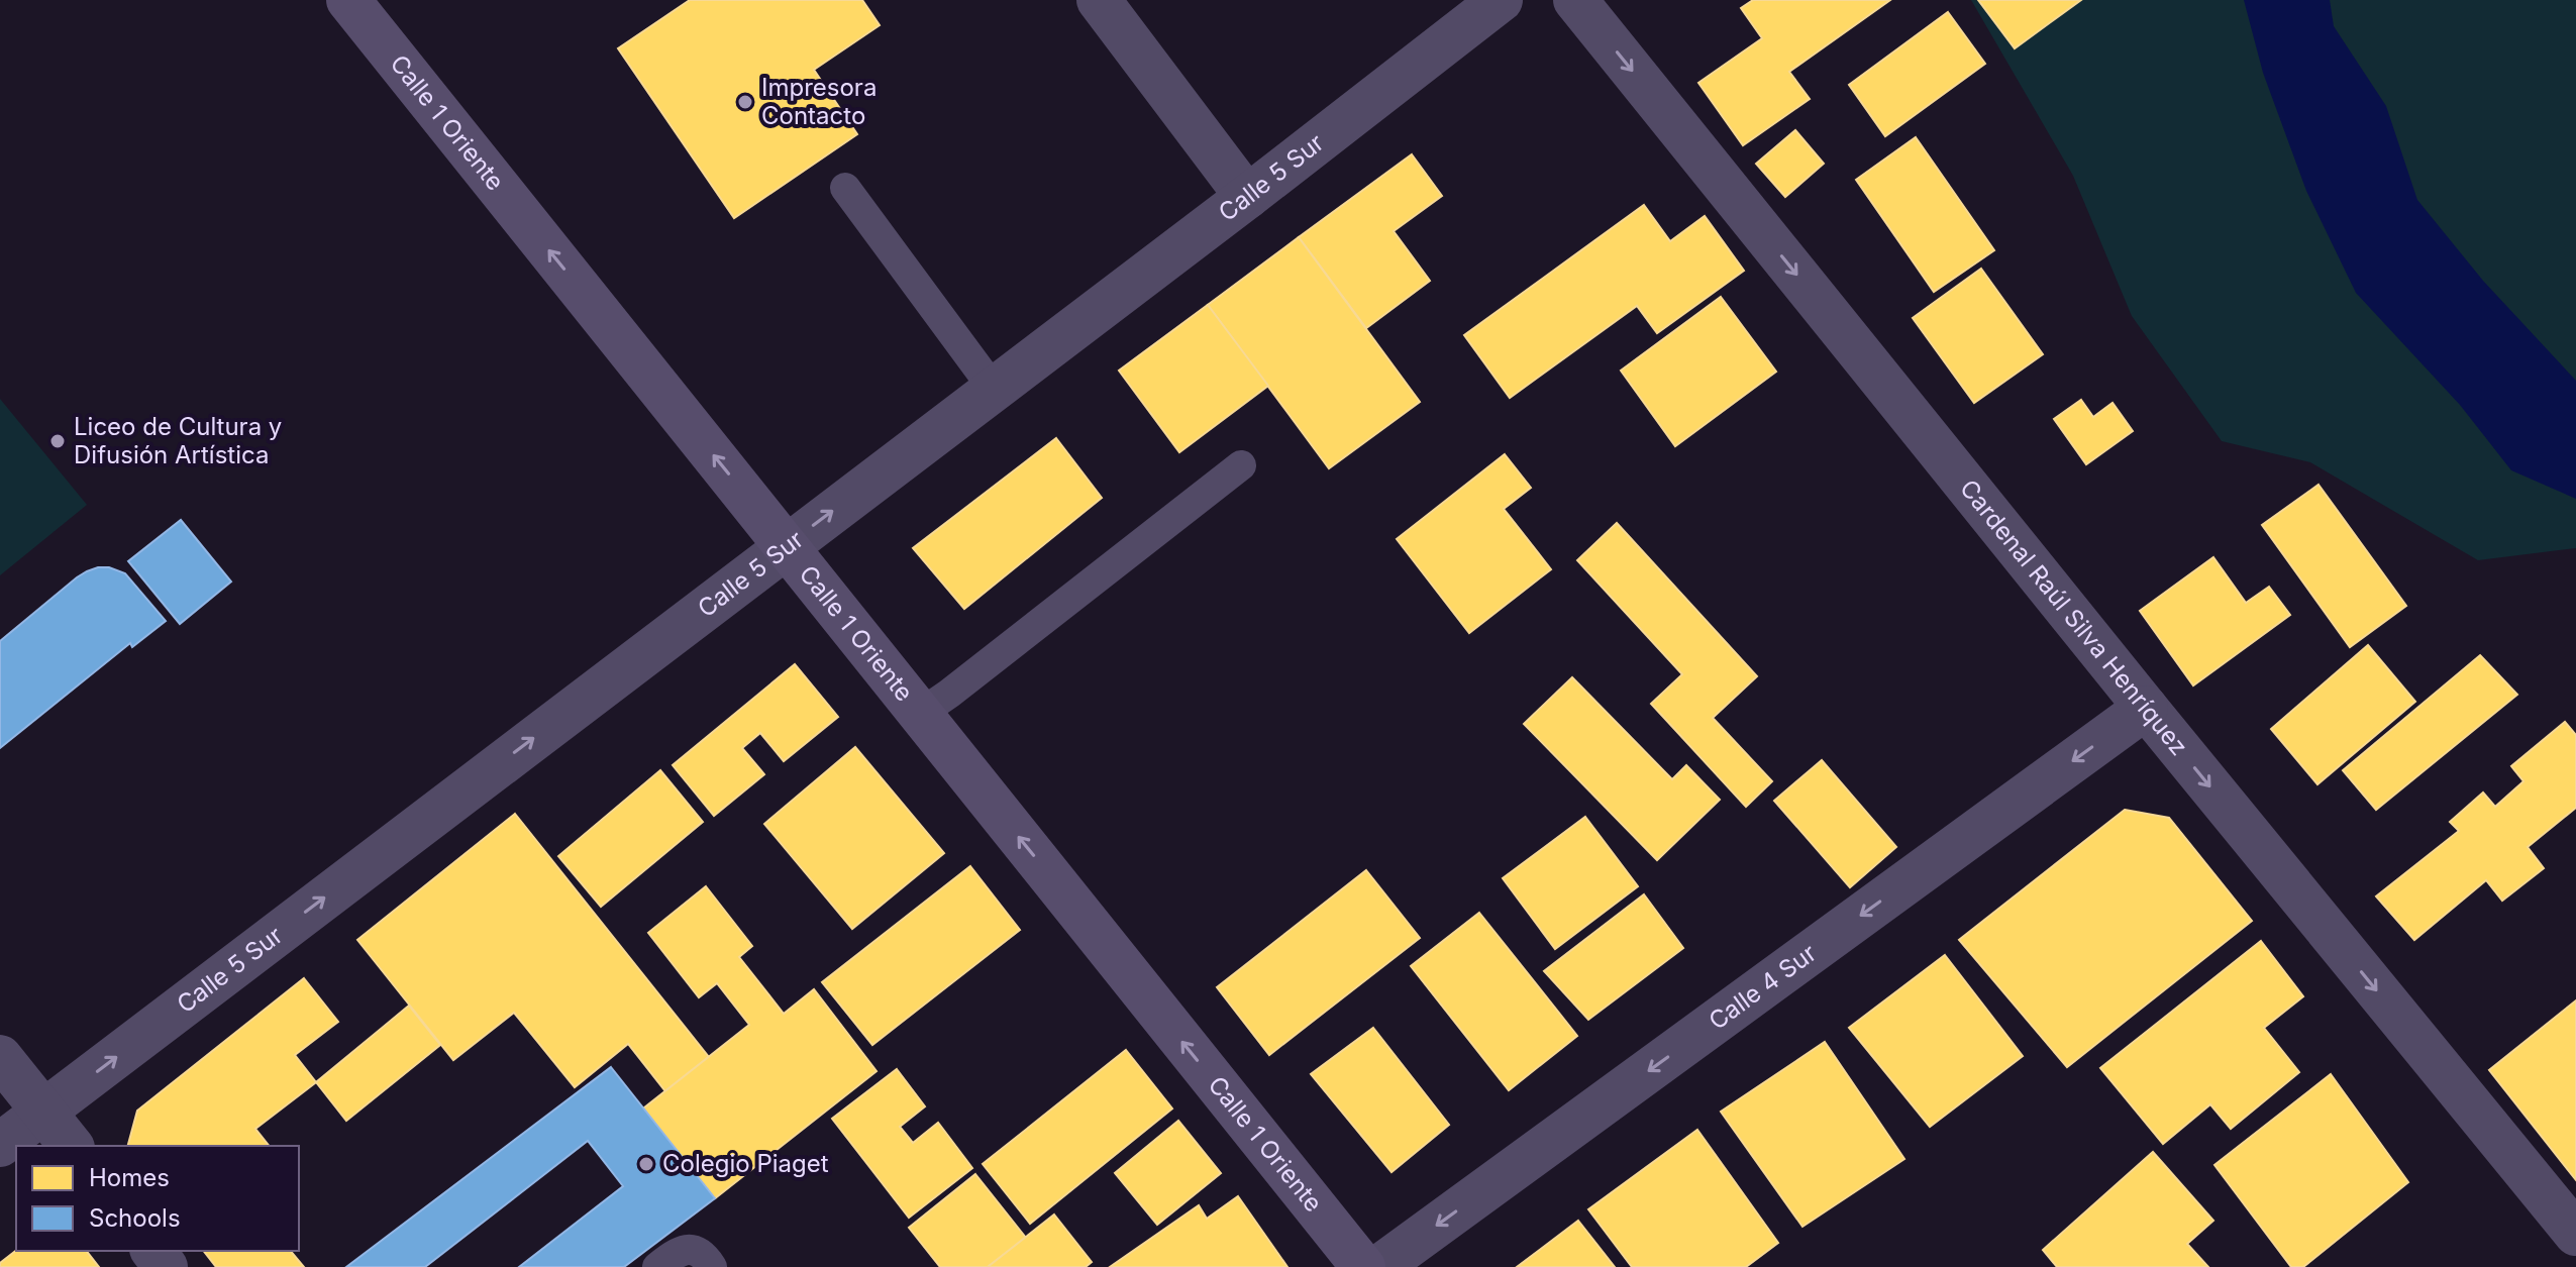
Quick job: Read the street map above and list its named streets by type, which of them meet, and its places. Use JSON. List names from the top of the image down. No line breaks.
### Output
{"streets":{"main road":["Calle 1 Oriente"],"street":["Calle 5 Sur","Cardenal Raúl Silva Henríquez","Calle 4 Sur"]},"crossings":[["Calle 1 Oriente","Calle 5 Sur"],["Cardenal Raúl Silva Henríquez","Calle 4 Sur"]],"one_way":["Calle 1 Oriente","Calle 5 Sur","Cardenal Raúl Silva Henríquez","Calle 4 Sur"],"places":["Impresora Contacto","Liceo de Cultura y Difusión Artística","Colegio Piaget"],"legend":["Homes","Schools"]}
